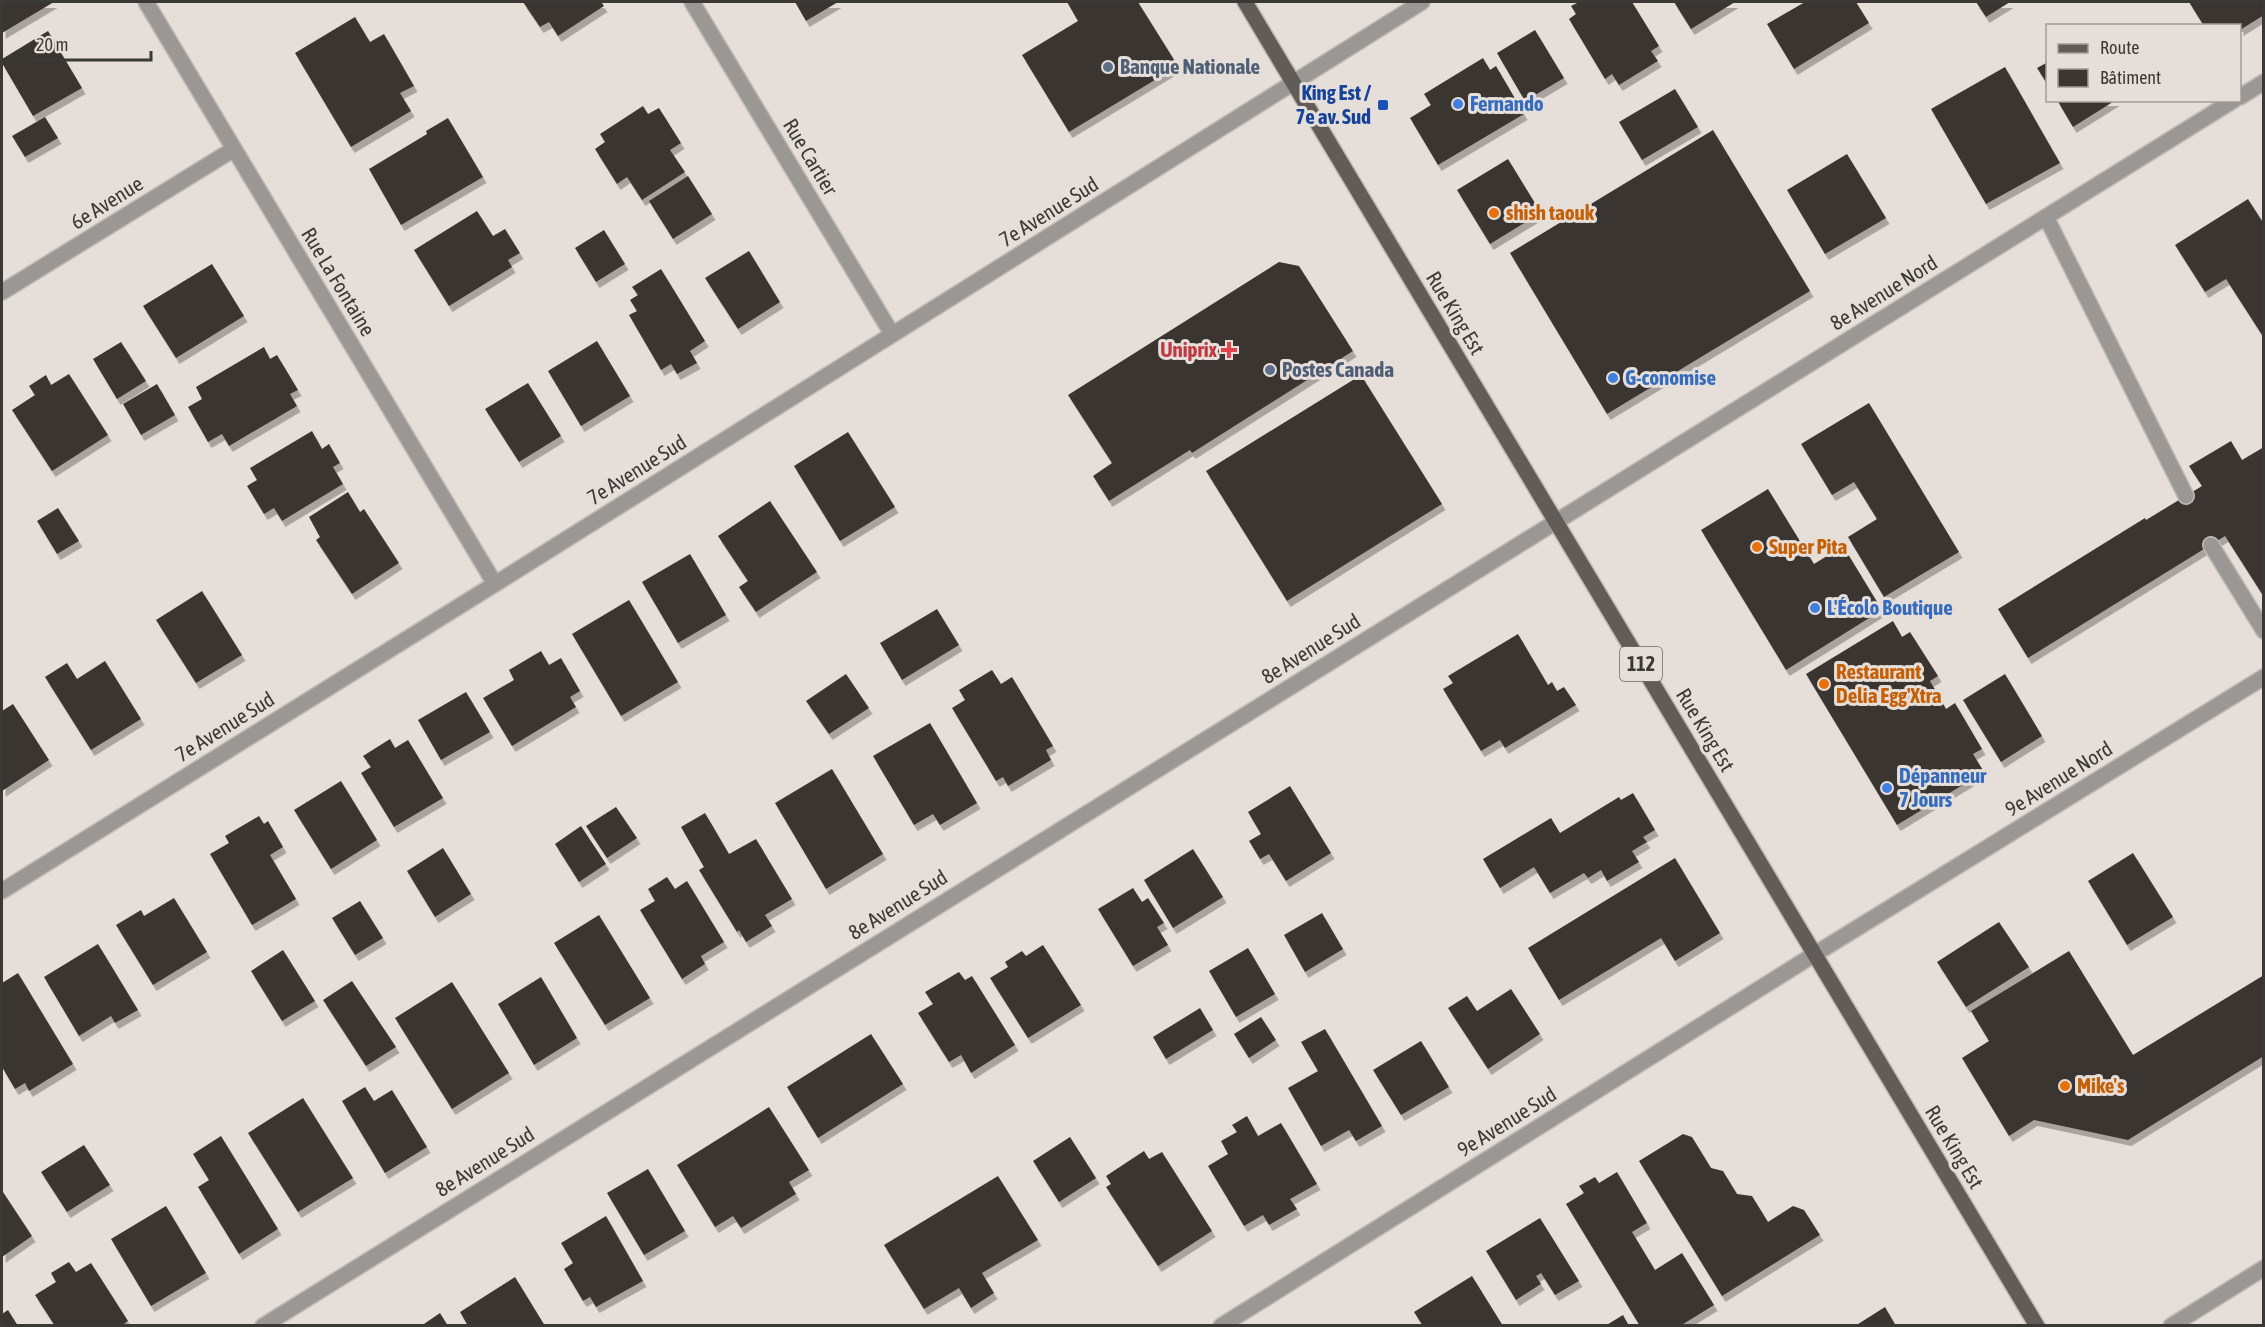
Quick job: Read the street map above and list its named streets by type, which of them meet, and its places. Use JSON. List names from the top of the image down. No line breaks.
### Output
{"streets":{"main road":["Rue King Est","112"],"street":["Rue Cartier","6e Avenue","7e Avenue Sud","Rue La Fontaine","8e Avenue Nord","8e Avenue Sud","9e Avenue Nord","9e Avenue Sud"]},"crossings":[["Rue Cartier","7e Avenue Sud"],["6e Avenue","Rue La Fontaine"],["7e Avenue Sud","Rue La Fontaine"],["7e Avenue Sud","Rue King Est"],["8e Avenue Nord","Rue King Est"],["8e Avenue Nord","8e Avenue Sud"],["Rue King Est","8e Avenue Sud"],["Rue King Est","9e Avenue Nord"],["Rue King Est","9e Avenue Sud"],["9e Avenue Nord","9e Avenue Sud"]],"places":{"other":["Banque Nationale","Fernando","shish taouk","Postes Canada","G-conomise","Super Pita","L'Écolo Boutique","Restaurant Delia Egg'Xtra","Dépanneur 7 Jours","Mike's"],"transit":["King Est / 7e av. Sud"],"health":["Uniprix"]},"legend":["Route","Bâtiment"],"scale_bar":"20 m"}
